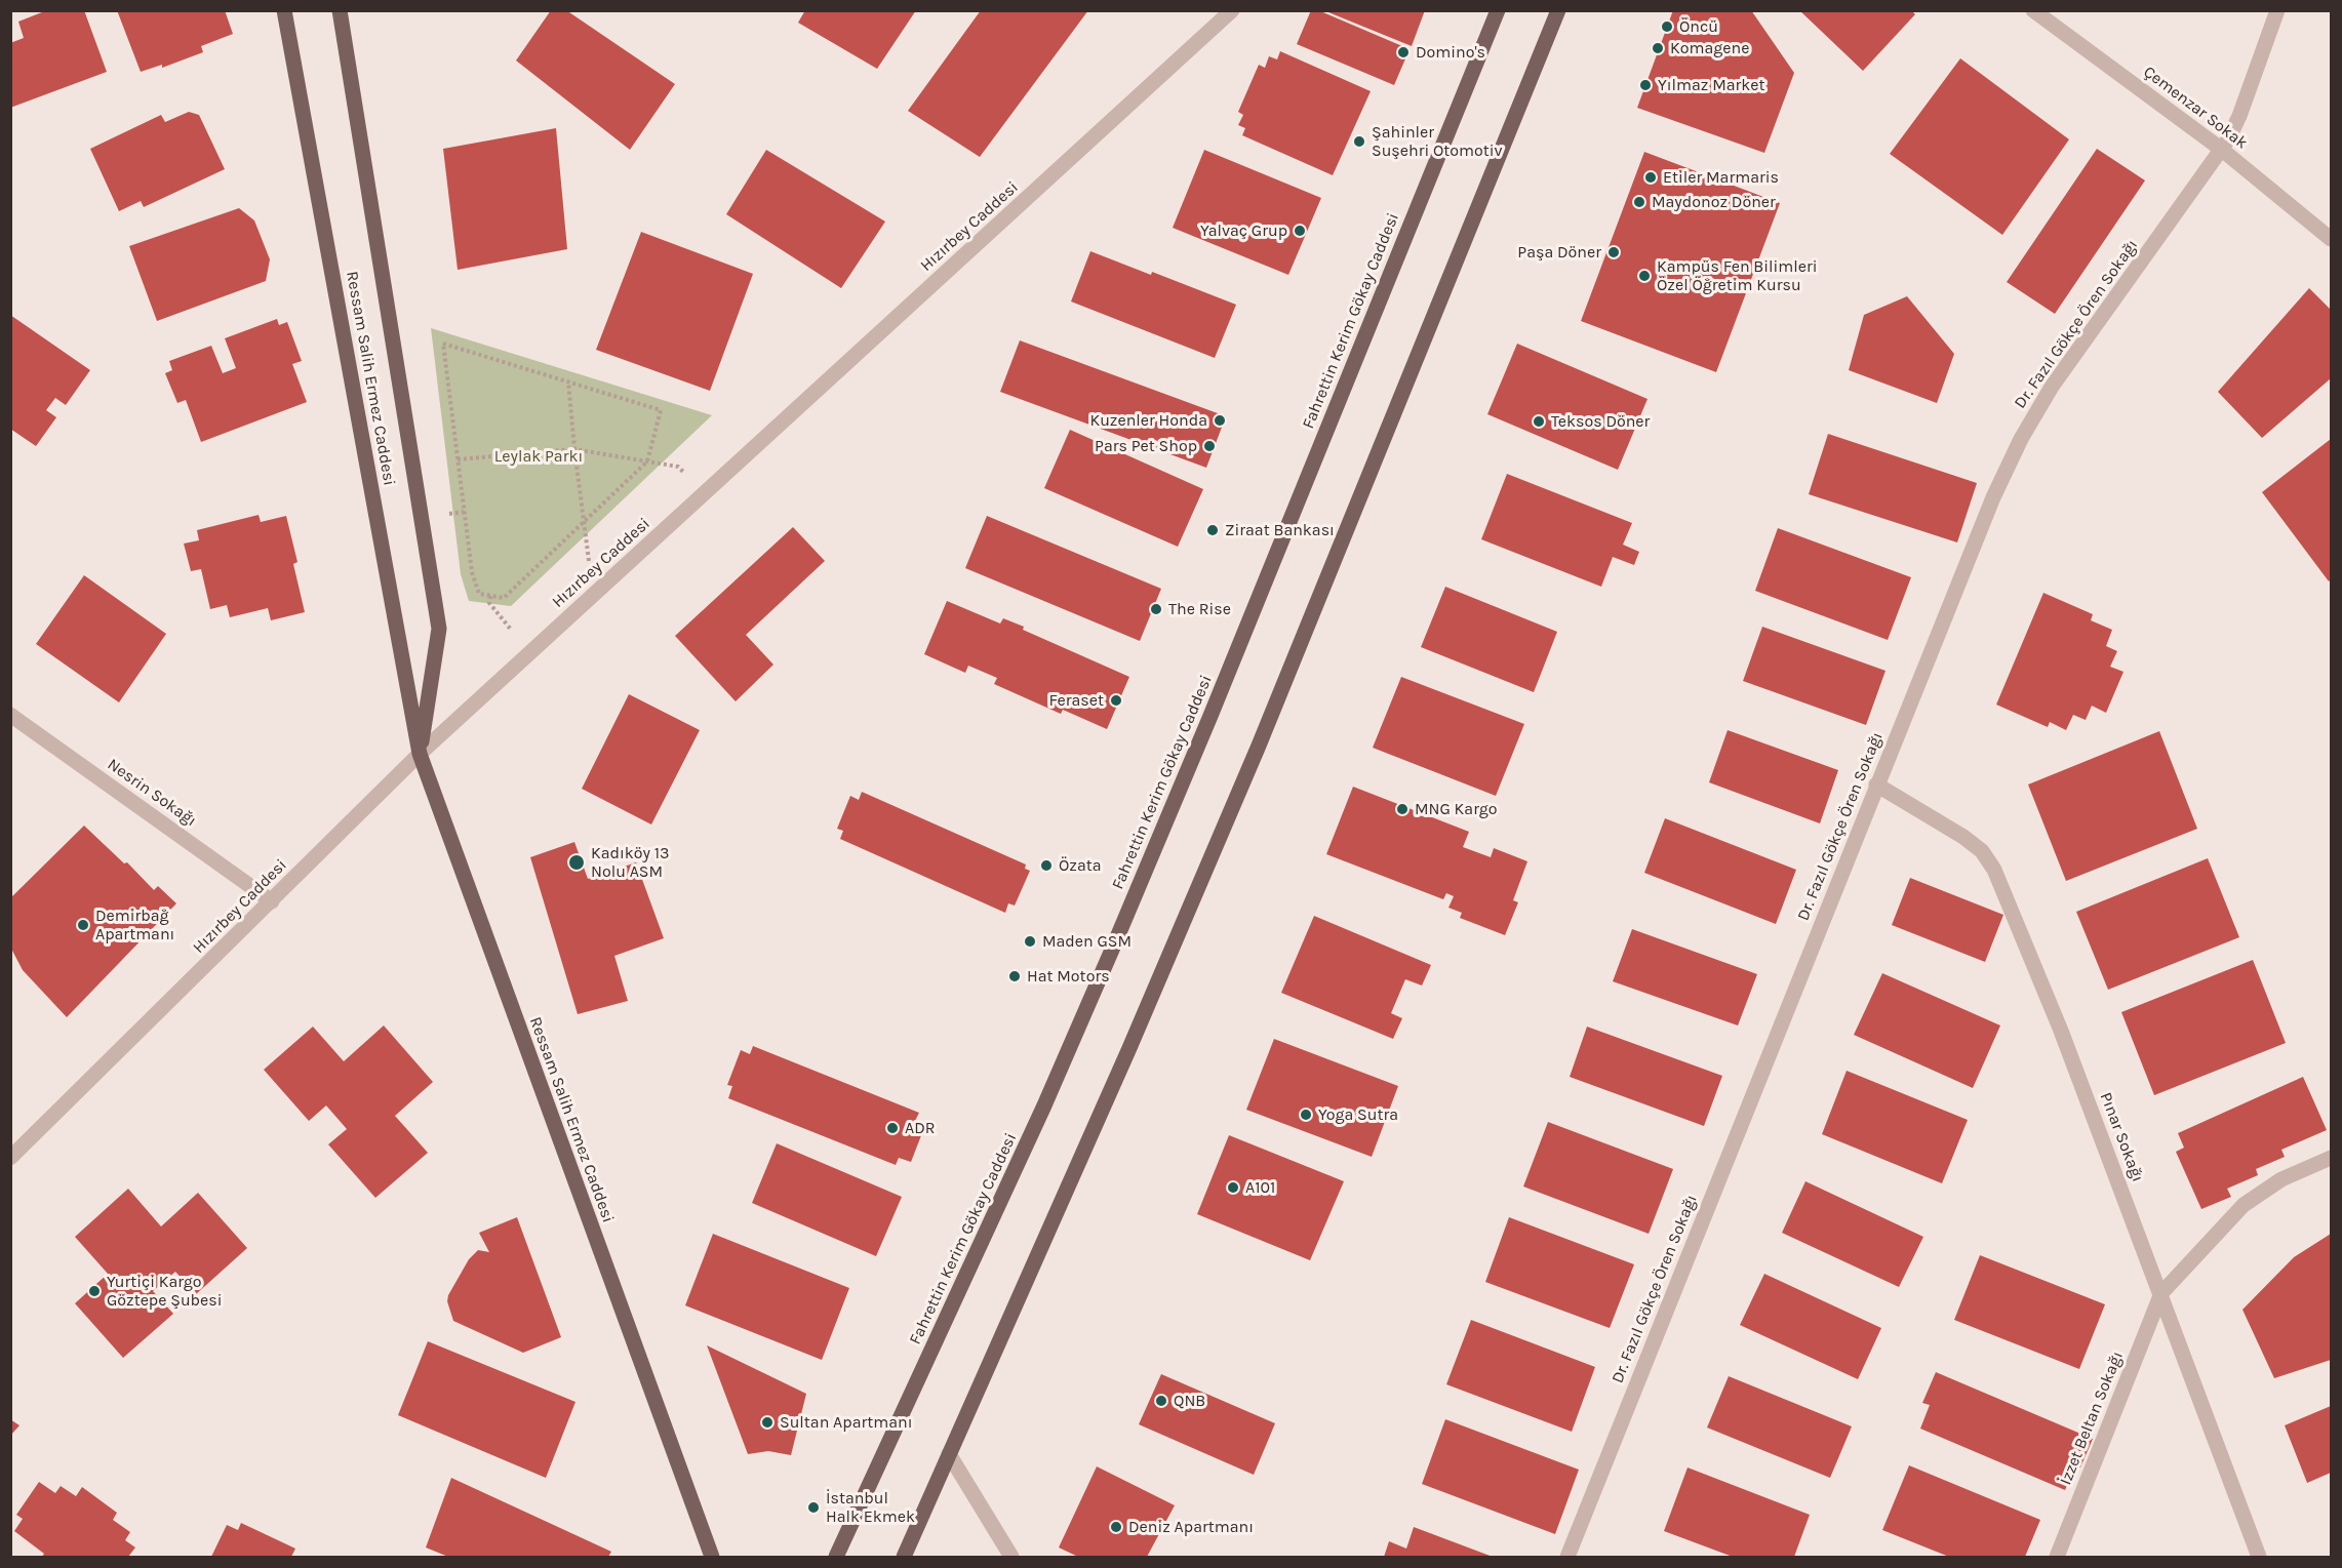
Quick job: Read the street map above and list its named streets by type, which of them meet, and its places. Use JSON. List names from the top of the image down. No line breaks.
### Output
{"streets":{"main road":["Fahrettin Kerim Gökay Caddesi","Ressam Salih Ermez Caddesi"],"street":["Çemenzar Sokak","Hızırbey Caddesi","Dr. Fazıl Gökçe Ören Sokağı","Nesrin Sokağı","Pınar Sokağı","İzzet Beltan Sokağı"]},"crossings":[["Çemenzar Sokak","Dr. Fazıl Gökçe Ören Sokağı"],["Hızırbey Caddesi","Ressam Salih Ermez Caddesi"],["Hızırbey Caddesi","Nesrin Sokağı"],["Dr. Fazıl Gökçe Ören Sokağı","Pınar Sokağı"],["Pınar Sokağı","İzzet Beltan Sokağı"]],"parks":["Leylak Parkı"],"places":["Öncü","Komagene","Domino's","Yılmaz Market","Şahinler Suşehri Otomotiv","Etiler Marmaris","Maydonoz Döner","Yalvaç Grup","Paşa Döner","Kampüs Fen Bilimleri Özel Öğretim Kursu","Kuzenler Honda","Teksos Döner","Pars Pet Shop","Ziraat Bankası","The Rise","Feraset","MNG Kargo","Kadıköy 13 Nolu ASM","Özata","Demirbağ Apartmanı","Maden GSM","Hat Motors","Yoga Sutra","ADR","A101","Yurtiçi Kargo Göztepe Şubesi","QNB","Sultan Apartmanı","İstanbul Halk Ekmek","Deniz Apartmanı"]}
